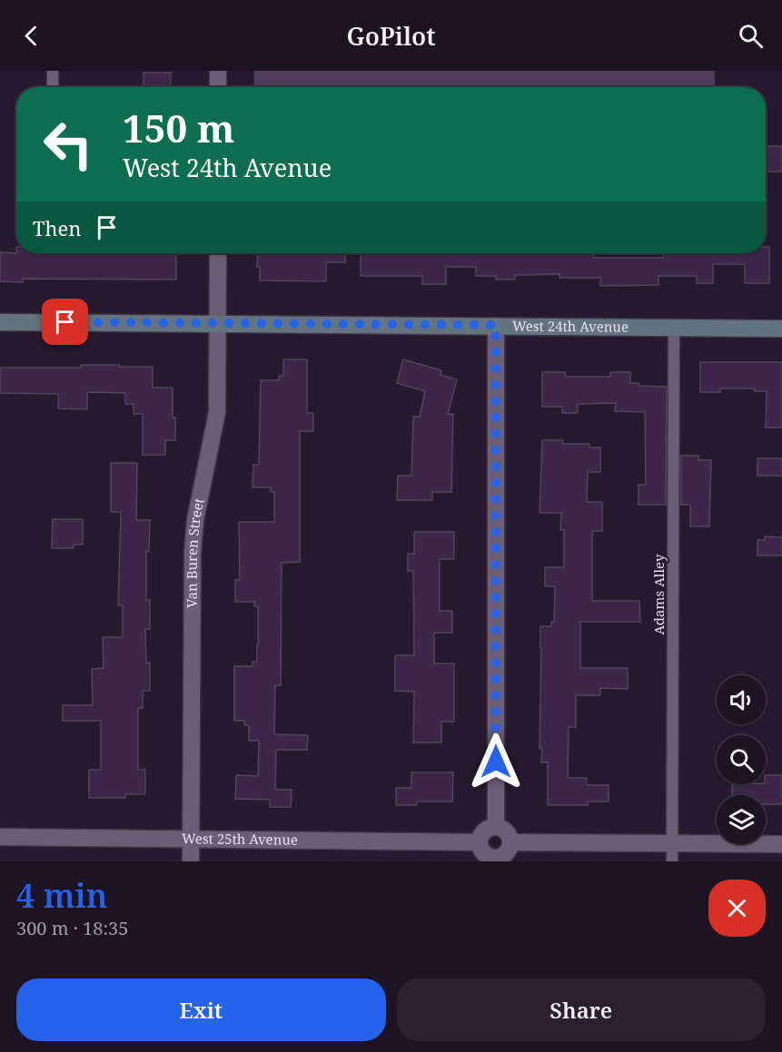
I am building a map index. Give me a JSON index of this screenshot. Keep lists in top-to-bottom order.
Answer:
{
  "streets": {
    "street": ["West 24th Avenue", "Van Buren Street", "West 25th Avenue"],
    "lane": ["Adams Alley"]
  },
  "crossings": [
    ["West 24th Avenue", "Van Buren Street"],
    ["West 24th Avenue", "Adams Alley"],
    ["Van Buren Street", "West 25th Avenue"]
  ],
  "page": {
    "header": "GoPilot",
    "turn": ["150 m", "West 24th Avenue"],
    "then": "Then",
    "heading": ["4 min", "300 m · 18:35"],
    "buttons": ["Exit", "Share"]
  }
}
